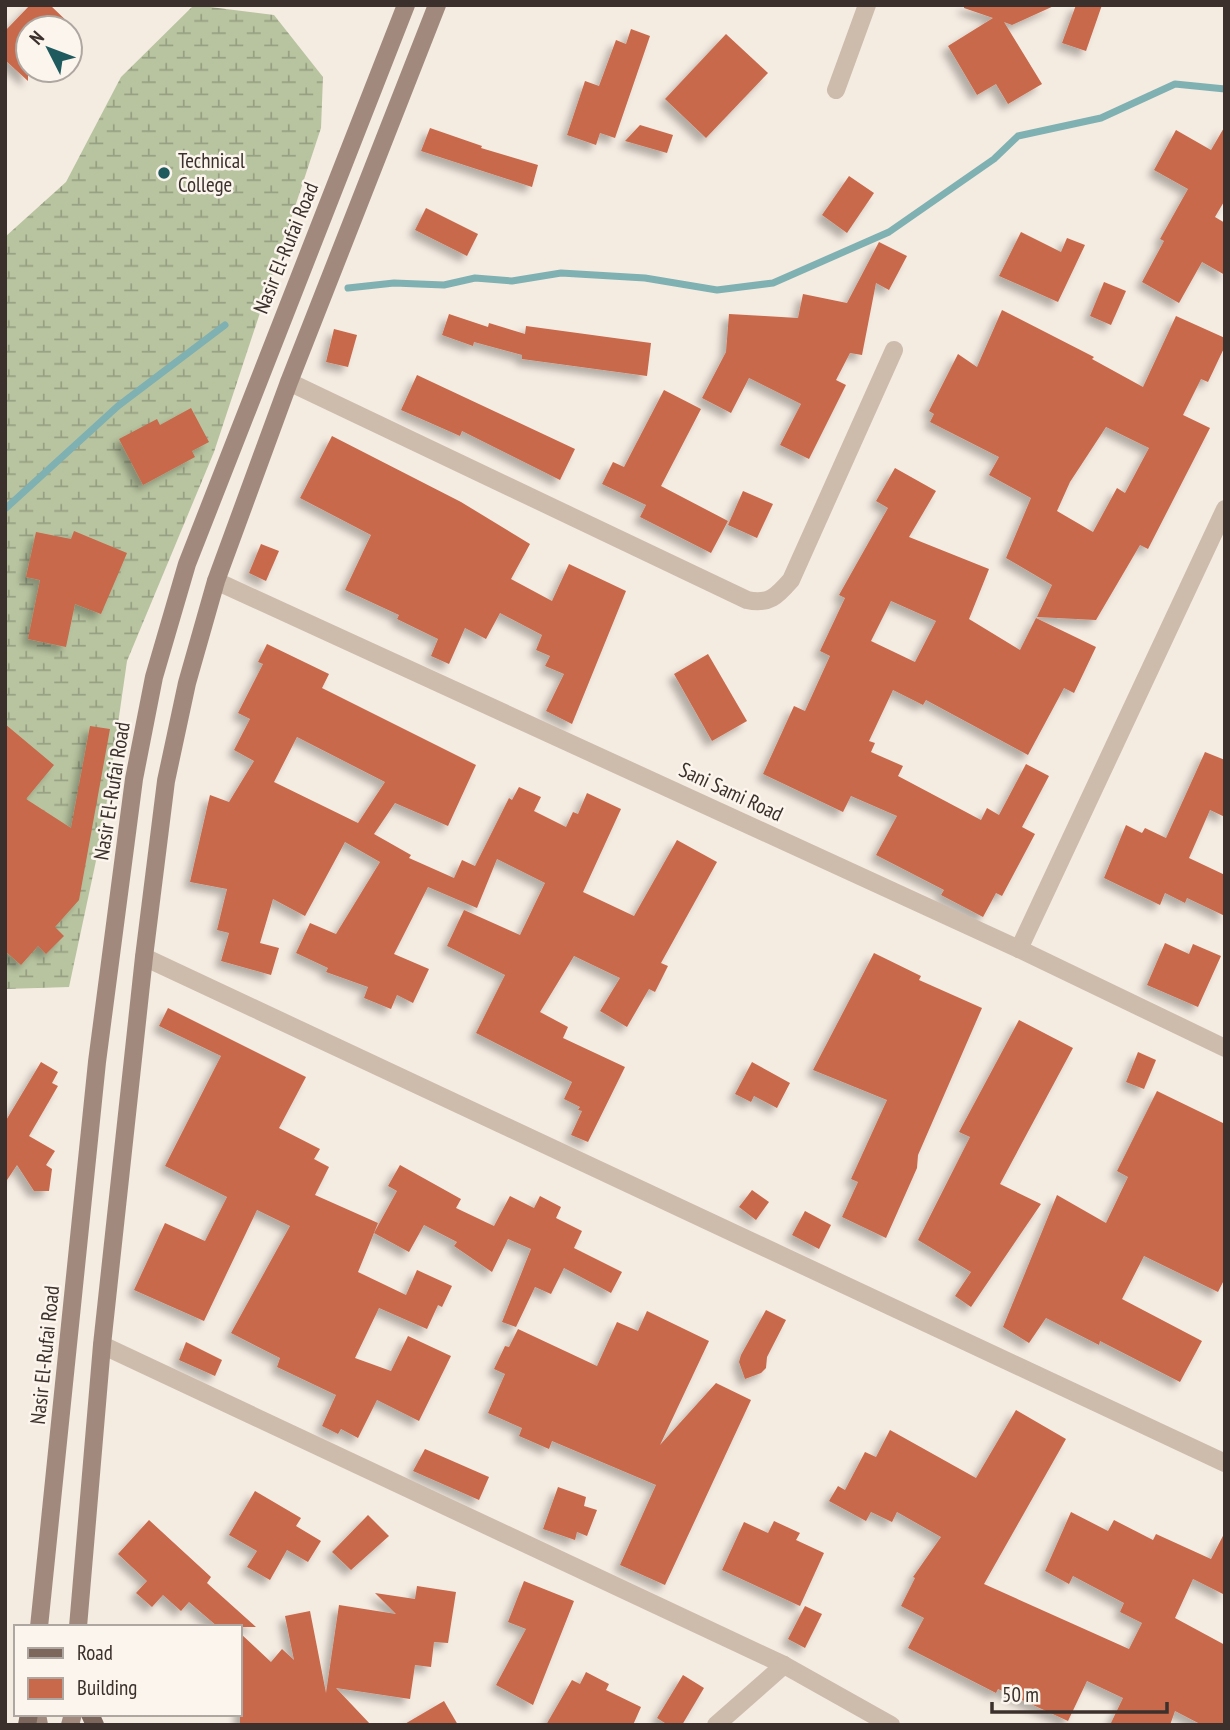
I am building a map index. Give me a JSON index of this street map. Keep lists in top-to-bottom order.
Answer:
{
  "streets": {
    "main road": ["Nasir El-Rufai Road"],
    "street": ["Sani Sami Road"]
  },
  "places": ["Technical College"],
  "legend": ["Road", "Building"],
  "scale_bar": "50 m",
  "north": "top left"
}
